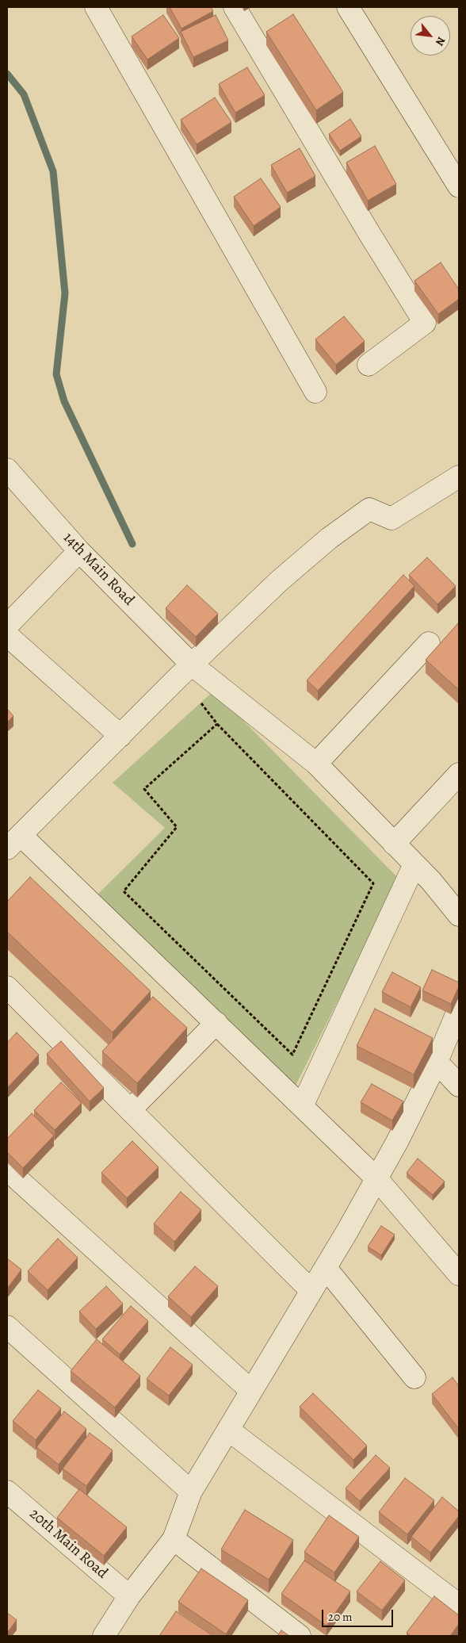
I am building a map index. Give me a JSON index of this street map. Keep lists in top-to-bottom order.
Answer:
{
  "streets": {
    "street": ["14th Main Road", "20th Main Road"]
  },
  "scale_bar": "20 m",
  "north": "bottom right"
}
